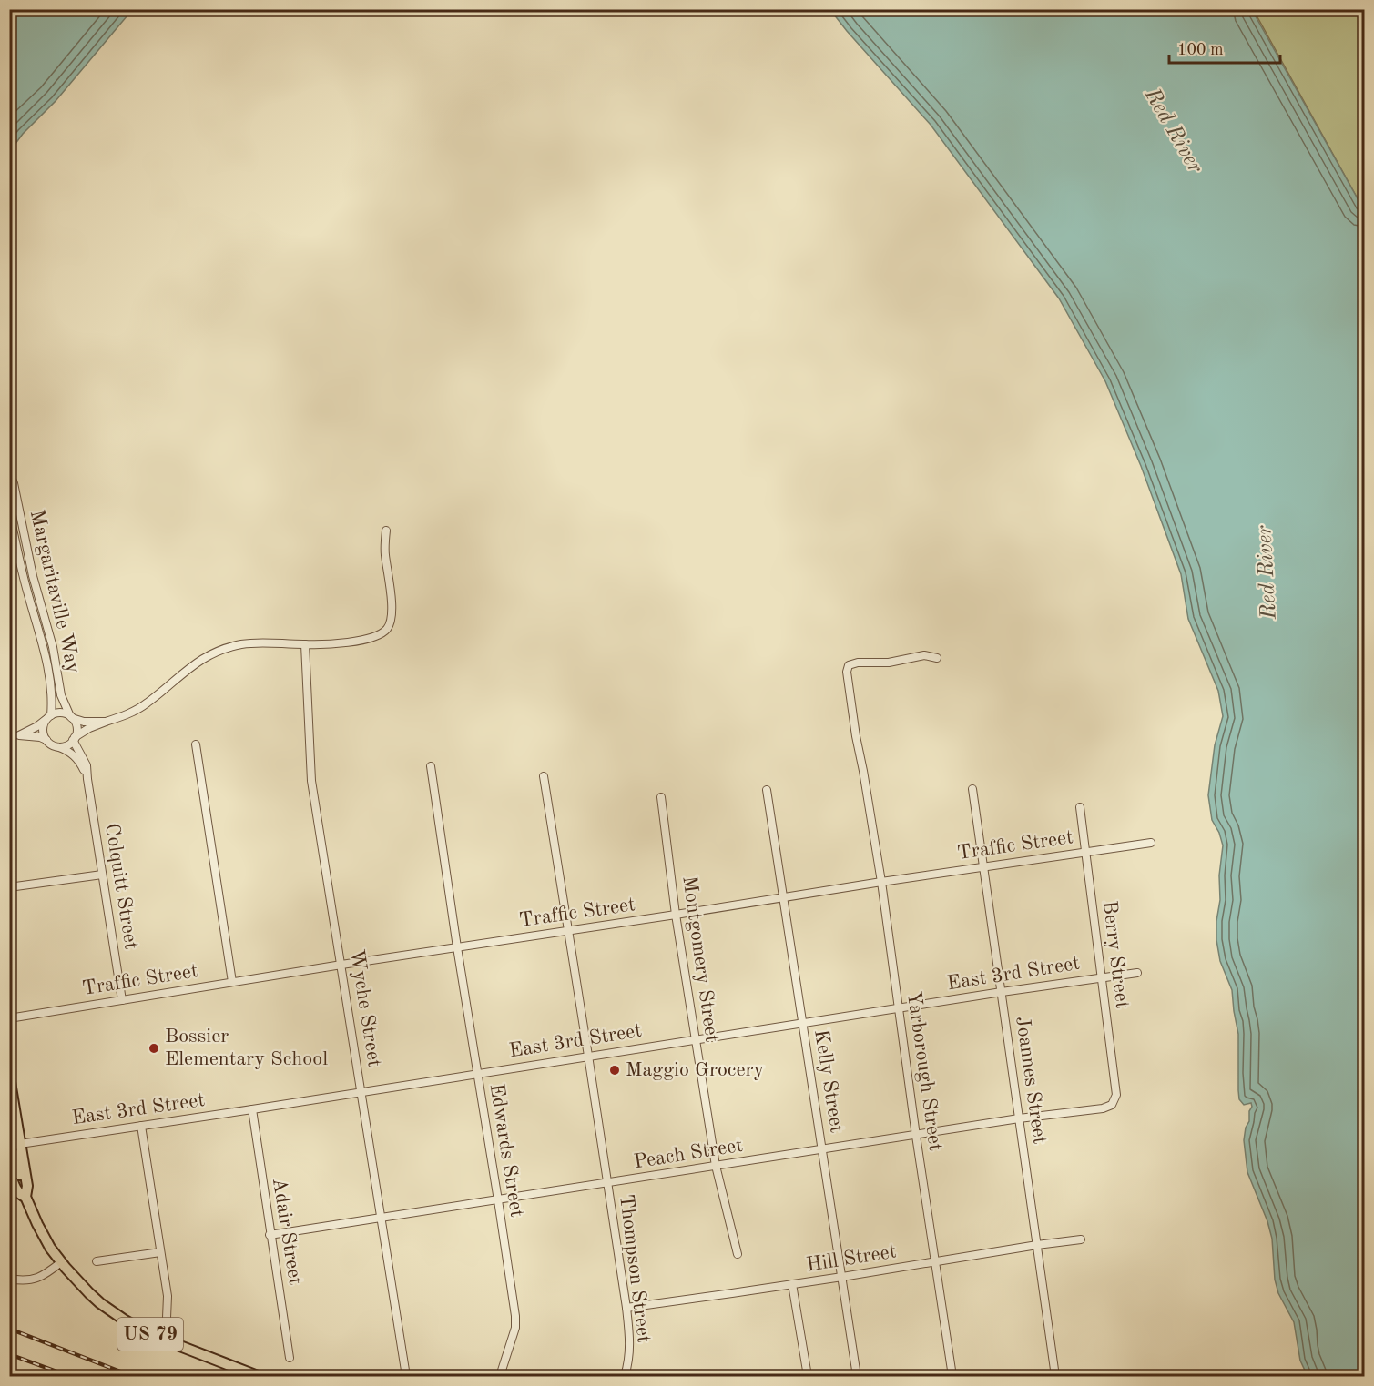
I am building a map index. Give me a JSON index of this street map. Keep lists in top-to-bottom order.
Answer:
{
  "streets": {
    "main road": ["US 79"],
    "street": [
      "Margaritaville Way",
      "Traffic Street",
      "Colquitt Street",
      "Berry Street",
      "Montgomery Street",
      "East 3rd Street",
      "Wyche Street",
      "Yarborough Street",
      "Joannes Street",
      "Kelly Street",
      "Edwards Street",
      "Peach Street",
      "Adair Street",
      "Hill Street",
      "Thompson Street"
    ]
  },
  "crossings": [
    ["Margaritaville Way", "Colquitt Street"],
    ["Traffic Street", "Colquitt Street"],
    ["Traffic Street", "Berry Street"],
    ["Traffic Street", "Montgomery Street"],
    ["Traffic Street", "Wyche Street"],
    ["Traffic Street", "Yarborough Street"],
    ["Traffic Street", "Joannes Street"],
    ["Traffic Street", "Kelly Street"],
    ["Traffic Street", "Edwards Street"],
    ["Traffic Street", "Thompson Street"],
    ["Berry Street", "East 3rd Street"],
    ["Berry Street", "Peach Street"],
    ["Montgomery Street", "East 3rd Street"],
    ["Montgomery Street", "Peach Street"],
    ["East 3rd Street", "Wyche Street"],
    ["East 3rd Street", "Yarborough Street"],
    ["East 3rd Street", "Joannes Street"],
    ["East 3rd Street", "Kelly Street"],
    ["East 3rd Street", "Edwards Street"],
    ["East 3rd Street", "Adair Street"],
    ["East 3rd Street", "Thompson Street"],
    ["East 3rd Street", "US 79"],
    ["Wyche Street", "Peach Street"],
    ["Yarborough Street", "Peach Street"],
    ["Yarborough Street", "Hill Street"],
    ["Joannes Street", "Peach Street"],
    ["Joannes Street", "Hill Street"],
    ["Kelly Street", "Peach Street"],
    ["Kelly Street", "Hill Street"],
    ["Edwards Street", "Peach Street"],
    ["Peach Street", "Adair Street"],
    ["Peach Street", "Thompson Street"],
    ["Hill Street", "Thompson Street"]
  ],
  "water": ["Red River"],
  "places": ["Bossier Elementary School", "Maggio Grocery"],
  "scale_bar": "100 m"
}
